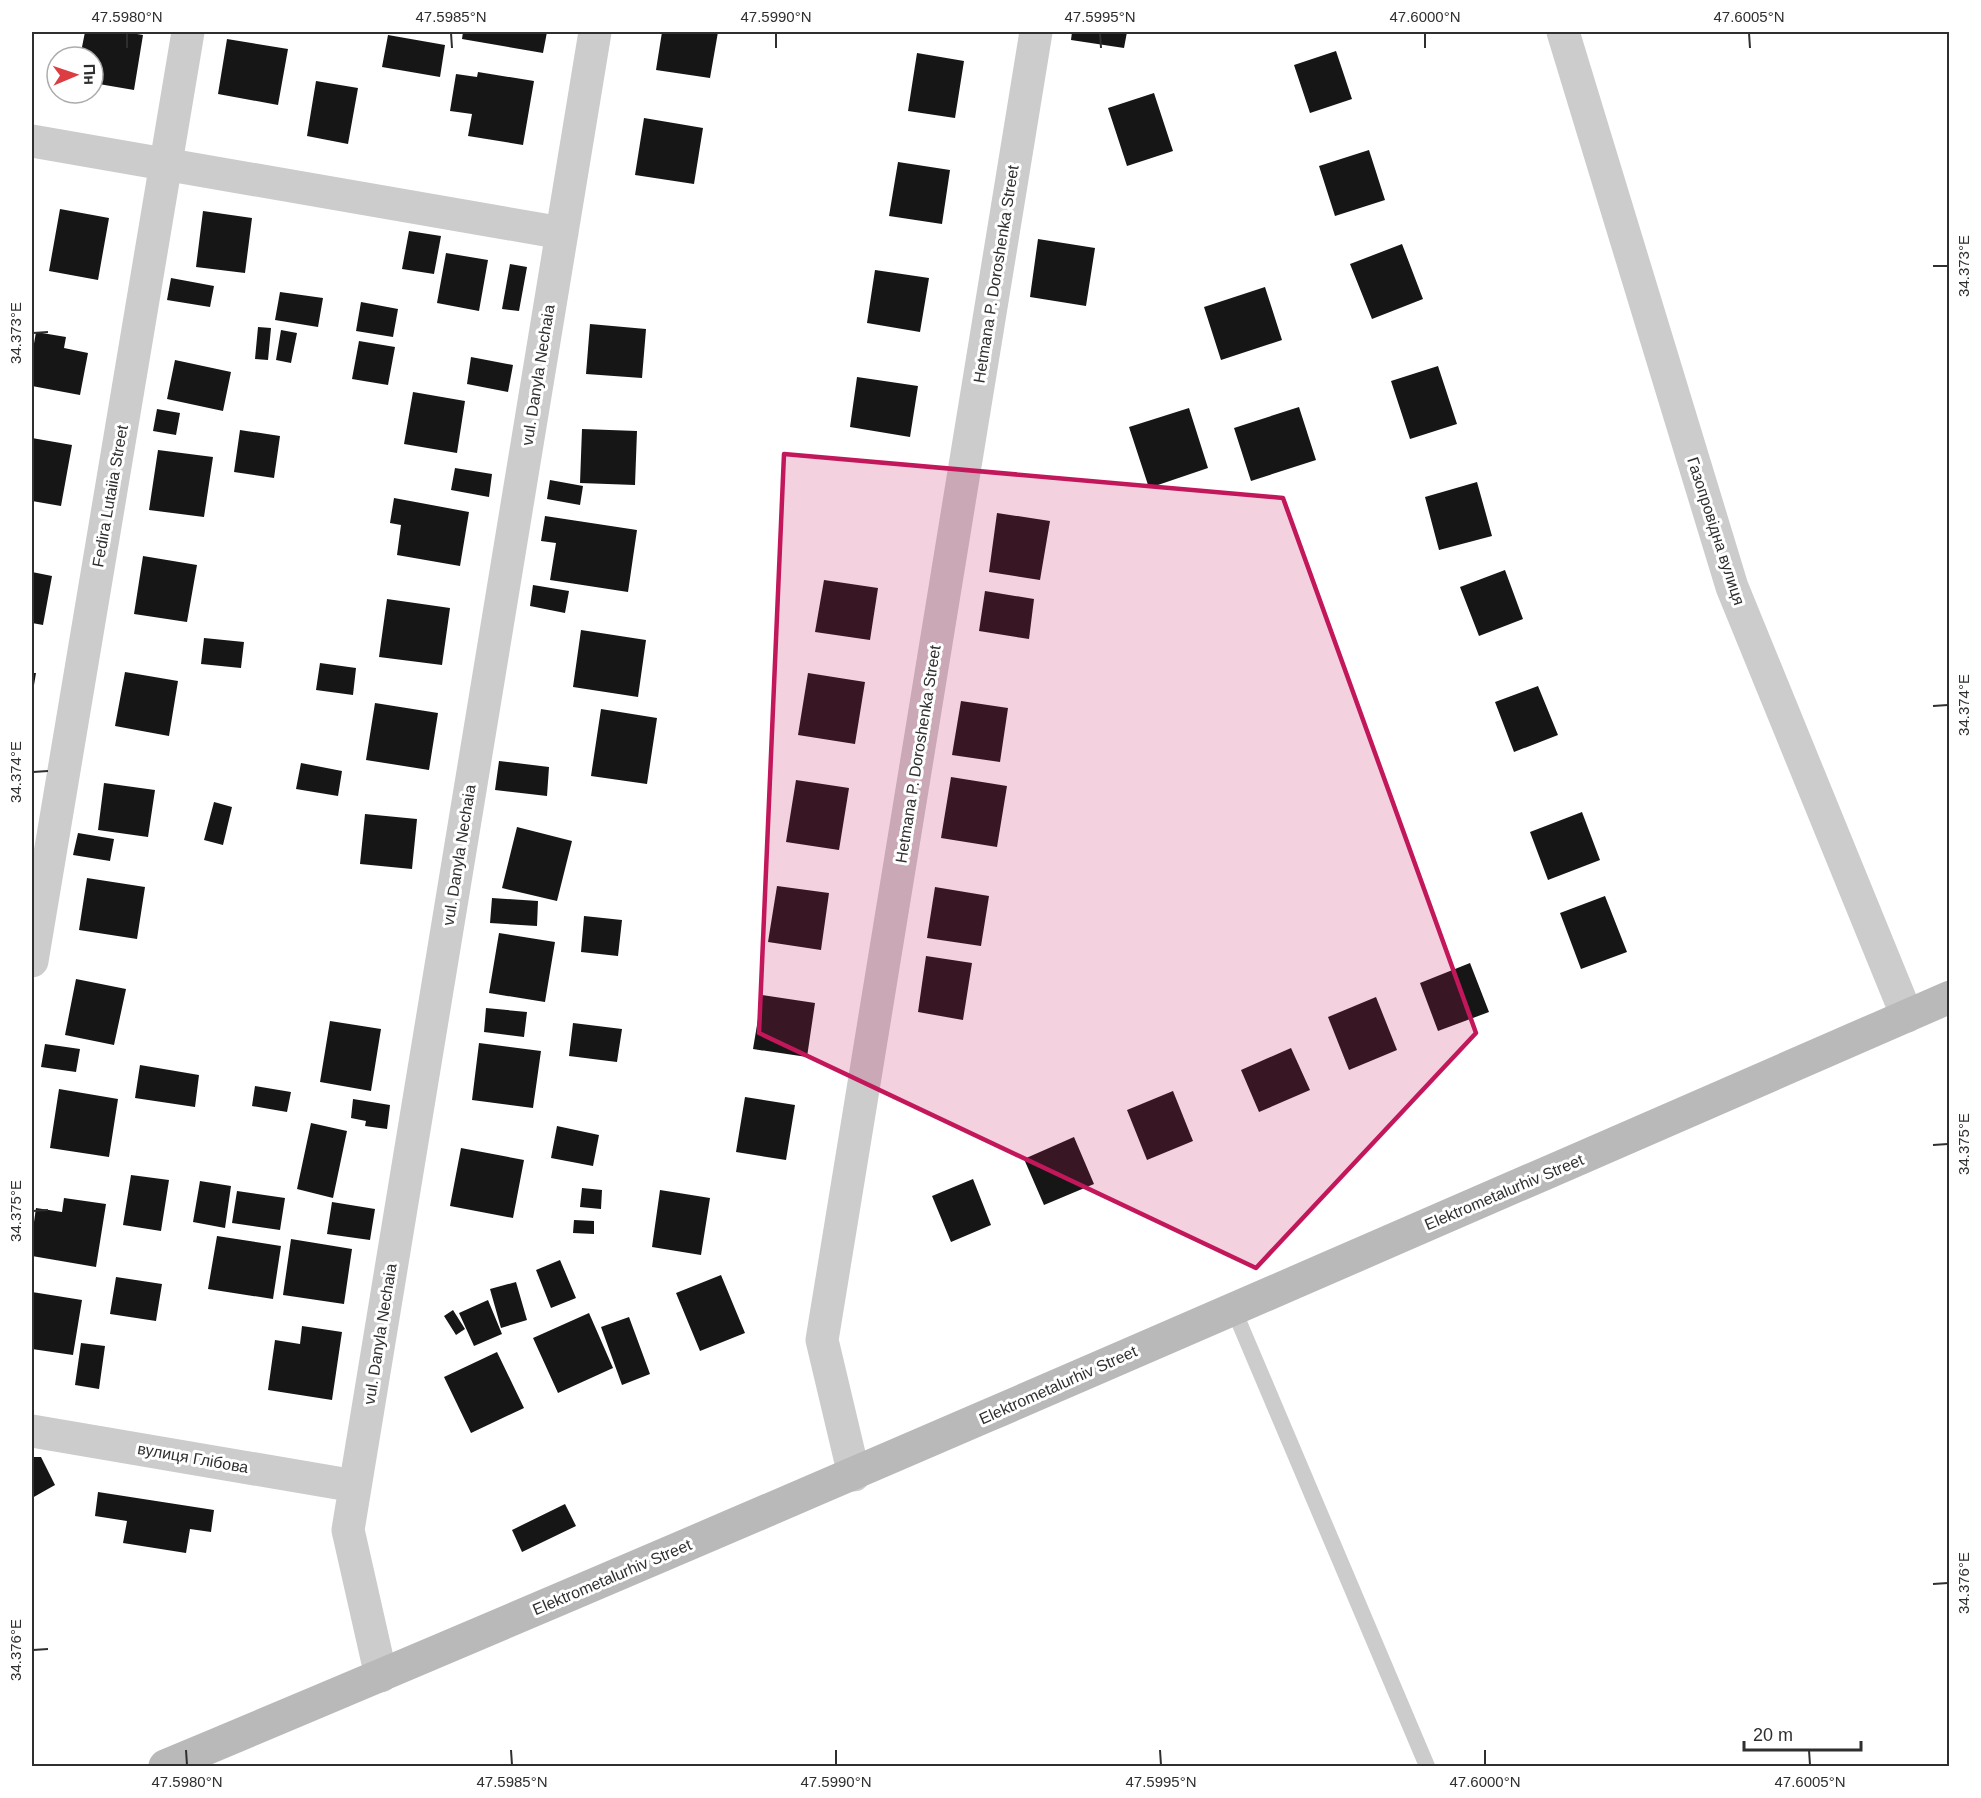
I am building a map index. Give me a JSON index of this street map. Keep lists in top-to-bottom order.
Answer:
{
  "streets": {
    "main road": ["Elektrometalurhiv Street"],
    "street": [
      "Hetmana P. Doroshenka Street",
      "vul. Danyla Nechaia",
      "Fedira Lutaiia Street",
      "Газопровідна вулиця",
      "вулиця Глібова"
    ]
  },
  "crossings": [
    ["Hetmana P. Doroshenka Street", "Elektrometalurhiv Street"],
    ["vul. Danyla Nechaia", "Elektrometalurhiv Street"],
    ["vul. Danyla Nechaia", "вулиця Глібова"],
    ["Газопровідна вулиця", "Elektrometalurhiv Street"]
  ],
  "scale_bar": "20 m",
  "north": "right",
  "coordinates": [
    "47.5980°N",
    "47.5985°N",
    "47.5990°N",
    "47.5995°N",
    "47.6000°N",
    "47.6005°N",
    "34.373°E",
    "34.374°E",
    "34.375°E",
    "34.376°E"
  ]
}
